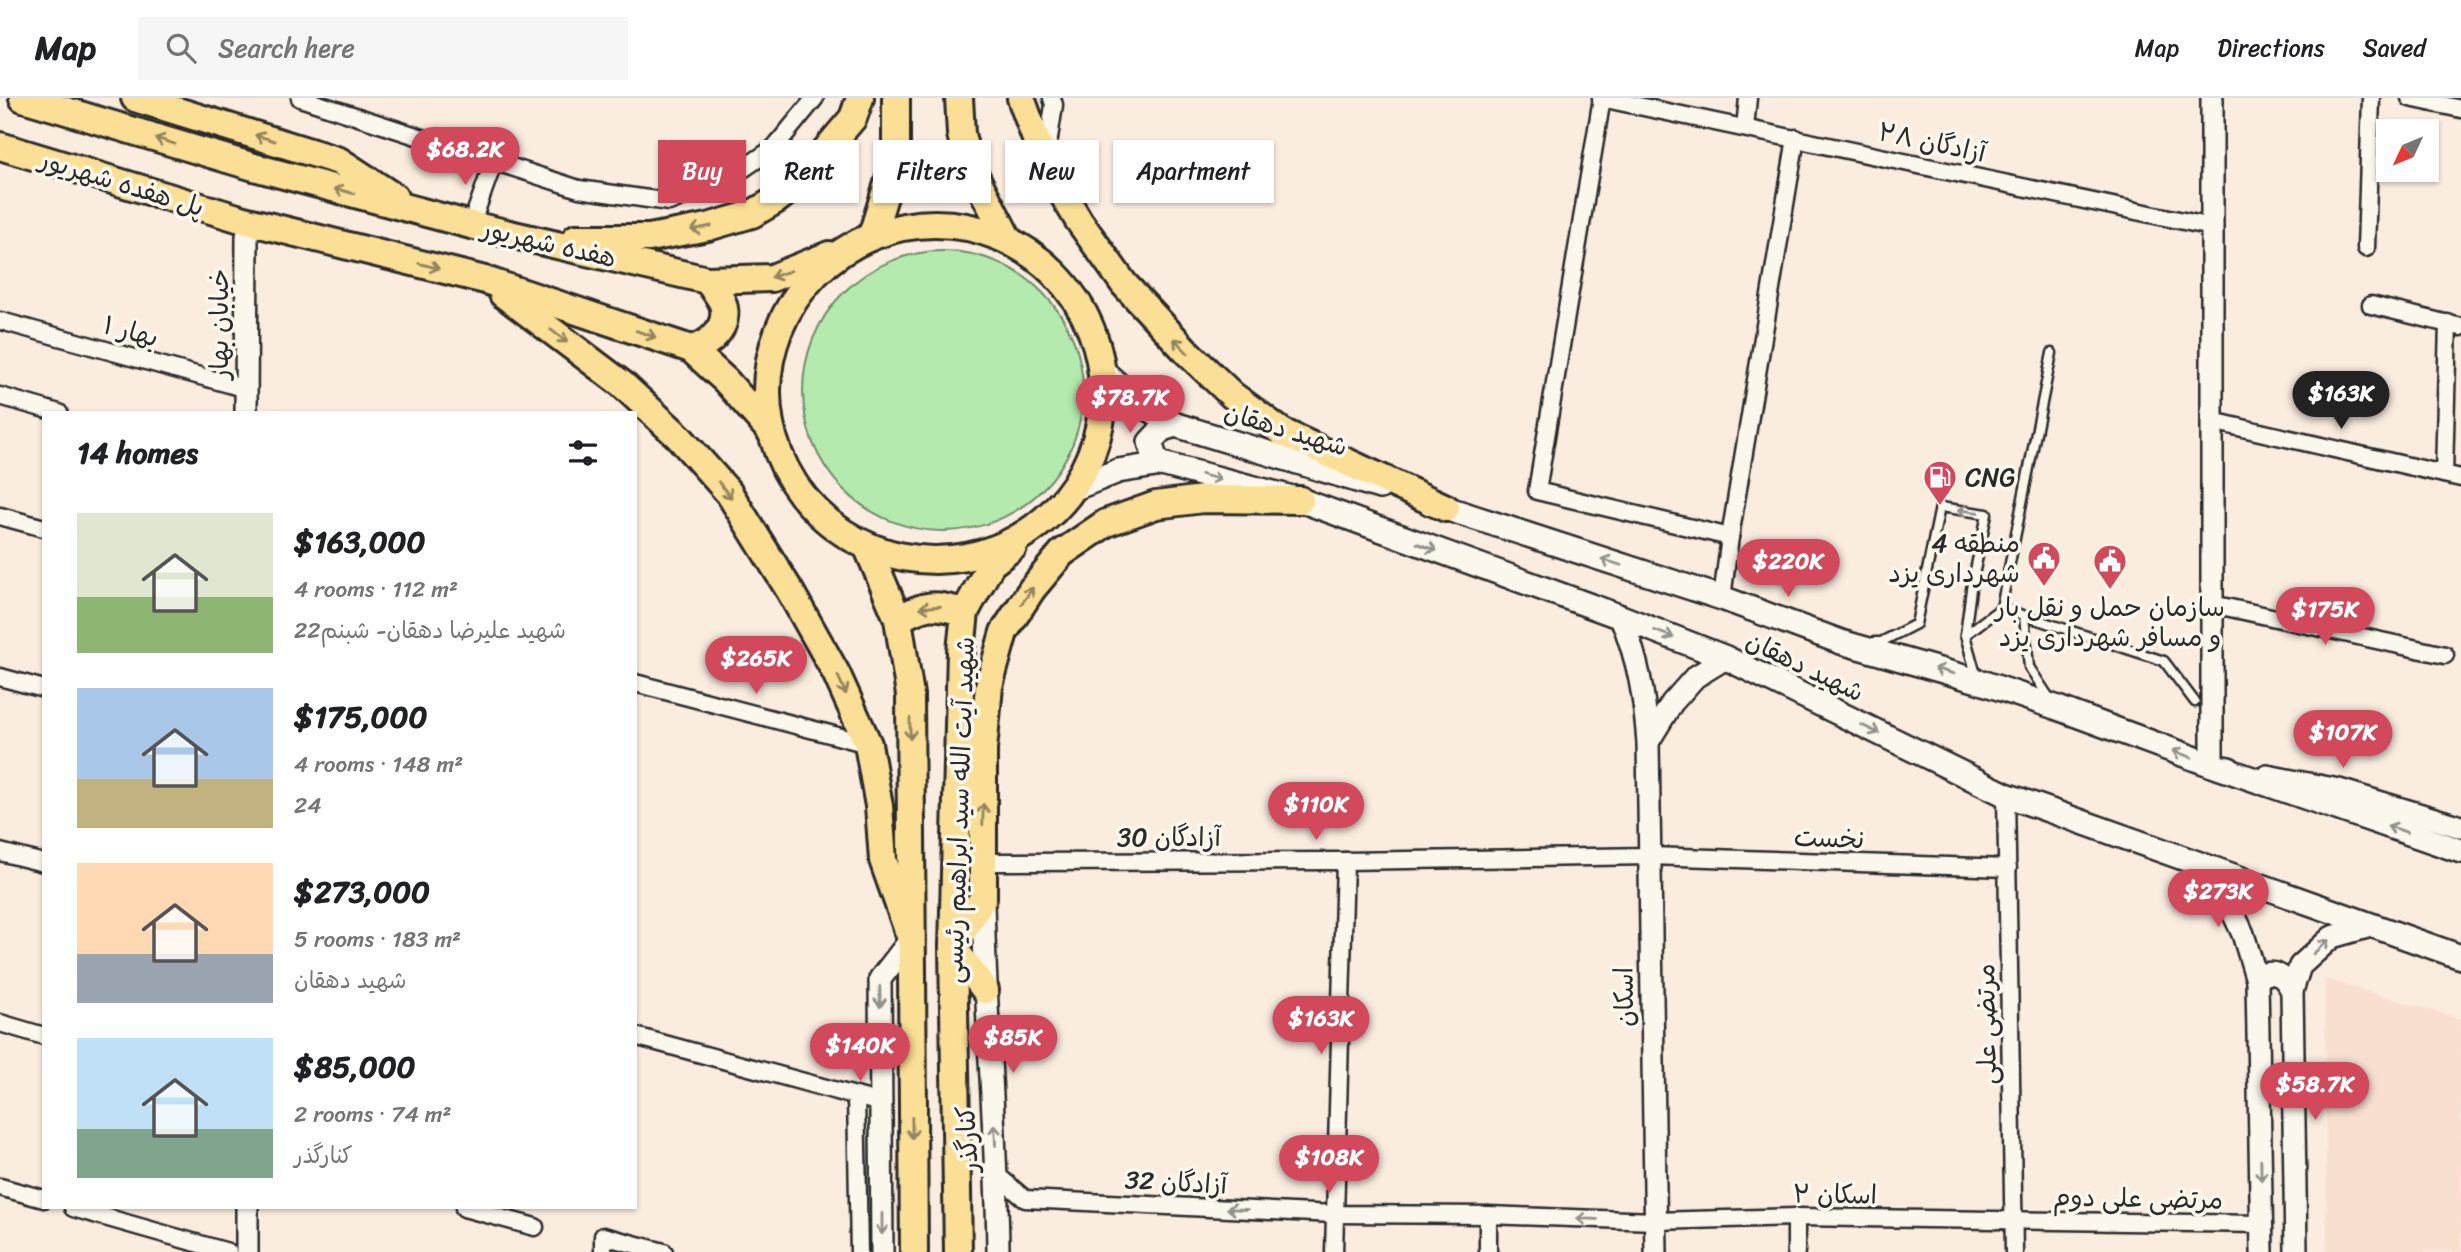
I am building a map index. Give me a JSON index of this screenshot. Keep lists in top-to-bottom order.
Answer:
{
  "streets": {
    "main road": [
      "پل هفده شهریور",
      "هفده شهریور",
      "شهید دهقان",
      "شهید آیت الله سید ابراهیم رئیسی"
    ],
    "street": [
      "۲۸ آزادگان",
      "خیابان بهار",
      "بهار ۱",
      "آزادگان 30",
      "نخست",
      "اسکان",
      "مرتضی علی",
      "کنارگذر",
      "آزادگان 32",
      "اسکان ۲",
      "مرتضی علی دوم"
    ]
  },
  "crossings": [
    ["پل هفده شهریور", "هفده شهریور"],
    ["پل هفده شهریور", "خیابان بهار"],
    ["هفده شهریور", "خیابان بهار"],
    ["خیابان بهار", "بهار ۱"],
    ["شهید دهقان", "اسکان"],
    ["شهید دهقان", "مرتضی علی"],
    ["آزادگان 30", "نخست"],
    ["آزادگان 30", "اسکان"],
    ["نخست", "اسکان"],
    ["نخست", "مرتضی علی"],
    ["اسکان", "آزادگان 32"],
    ["اسکان", "اسکان ۲"],
    ["مرتضی علی", "اسکان ۲"],
    ["مرتضی علی", "مرتضی علی دوم"],
    ["کنارگذر", "آزادگان 32"],
    ["آزادگان 32", "اسکان ۲"],
    ["اسکان ۲", "مرتضی علی دوم"]
  ],
  "one_way": ["آزادگان 32"],
  "places": {
    "fuel station": ["CNG"],
    "public building": ["منطقه 4 شهرداری یزد", "سازمان حمل و نقل بار و مسافر شهرداری یزد"]
  },
  "north": "bottom left",
  "page": {
    "header": "Map",
    "search": "Search here",
    "nav": ["Map", "Directions", "Saved"],
    "price": [
      "$68.2K",
      "$163K",
      "$78.7K",
      "$220K",
      "$175K",
      "$265K",
      "$107K",
      "$110K",
      "$273K",
      "$163K",
      "$85K",
      "$140K",
      "$58.7K",
      "$108K"
    ],
    "chip": [
      "Buy",
      "Rent",
      "Filters",
      "New",
      "Apartment"
    ],
    "heading": "14 homes",
    "list": [
      {
        "name": "$163,000",
        "note": "4 rooms · 112 m² · شهید علیرضا دهقان- شبنم22"
      },
      {
        "name": "$175,000",
        "note": "4 rooms · 148 m² · 24"
      },
      {
        "name": "$273,000",
        "note": "5 rooms · 183 m² · شهید دهقان"
      },
      {
        "name": "$85,000",
        "note": "2 rooms · 74 m² · کنارگذر"
      }
    ]
  }
}
